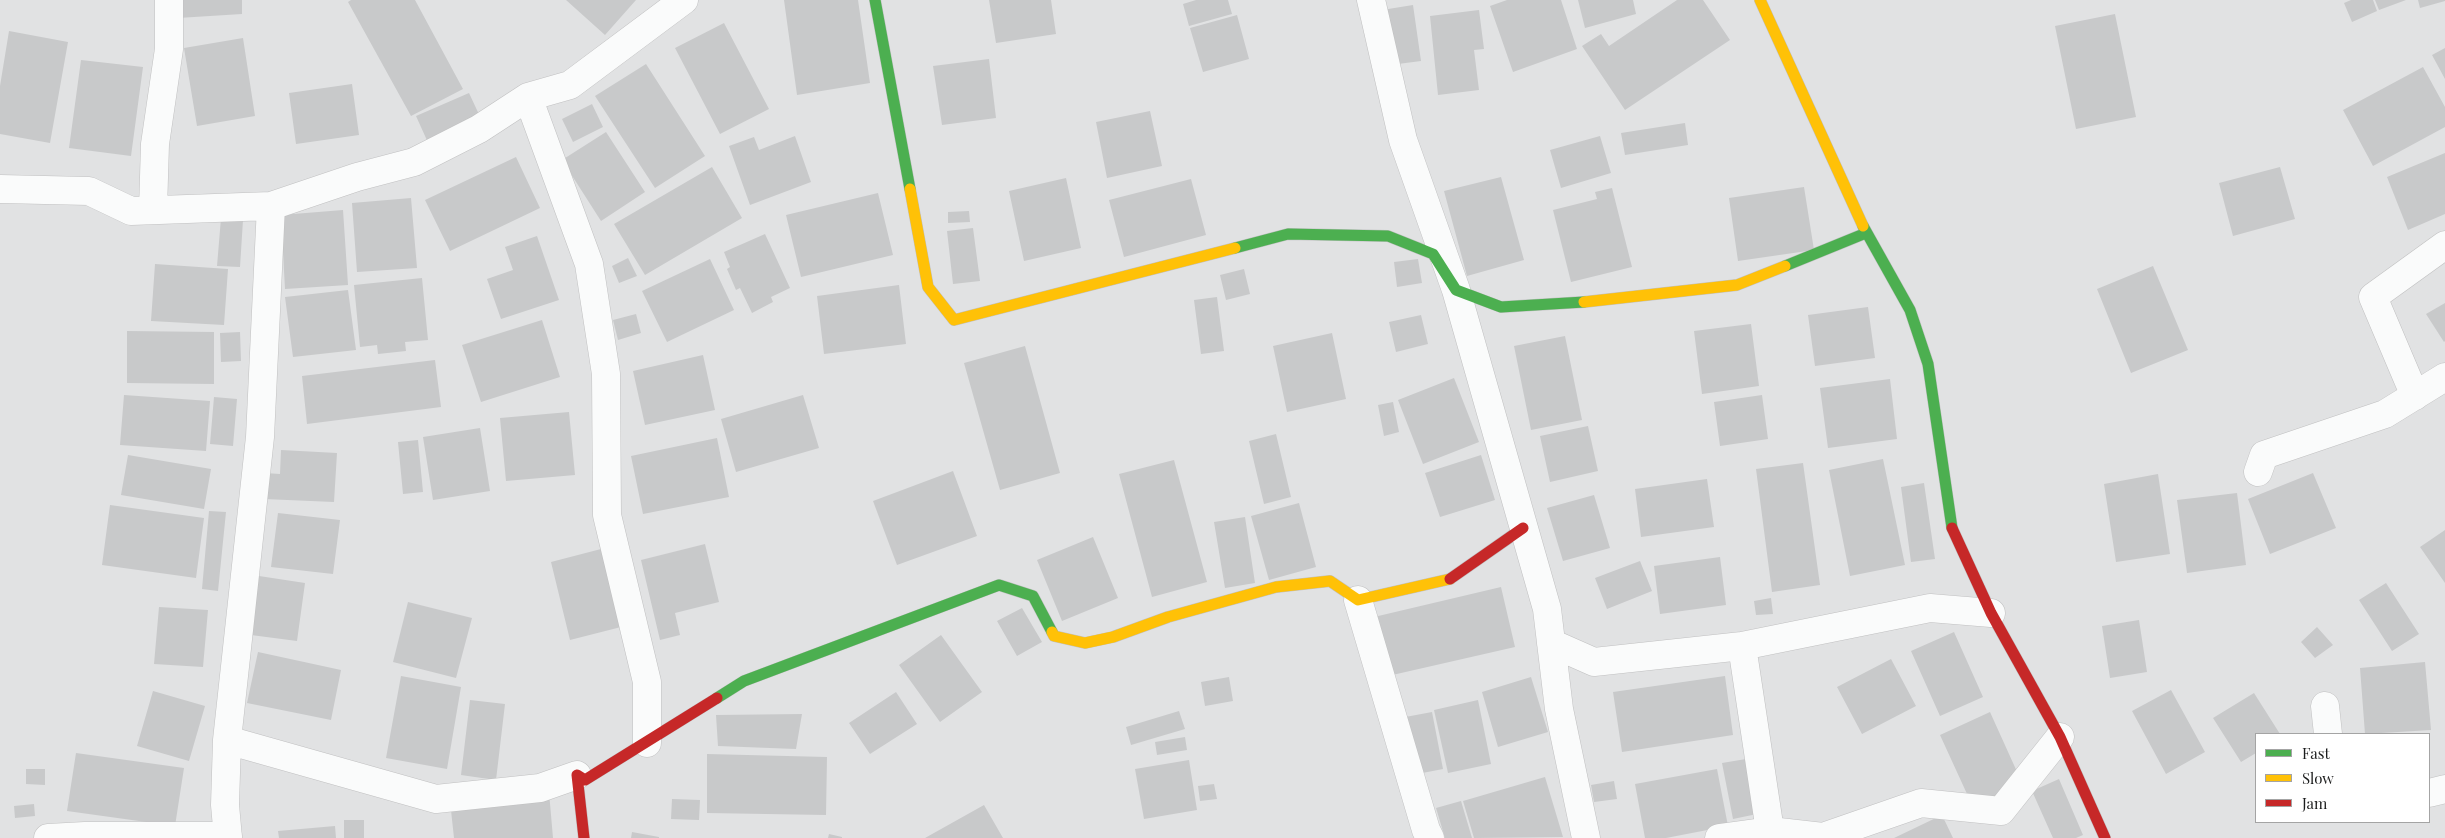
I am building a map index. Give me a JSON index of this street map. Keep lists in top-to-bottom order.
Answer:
{
  "legend": ["Fast", "Slow", "Jam"]
}
